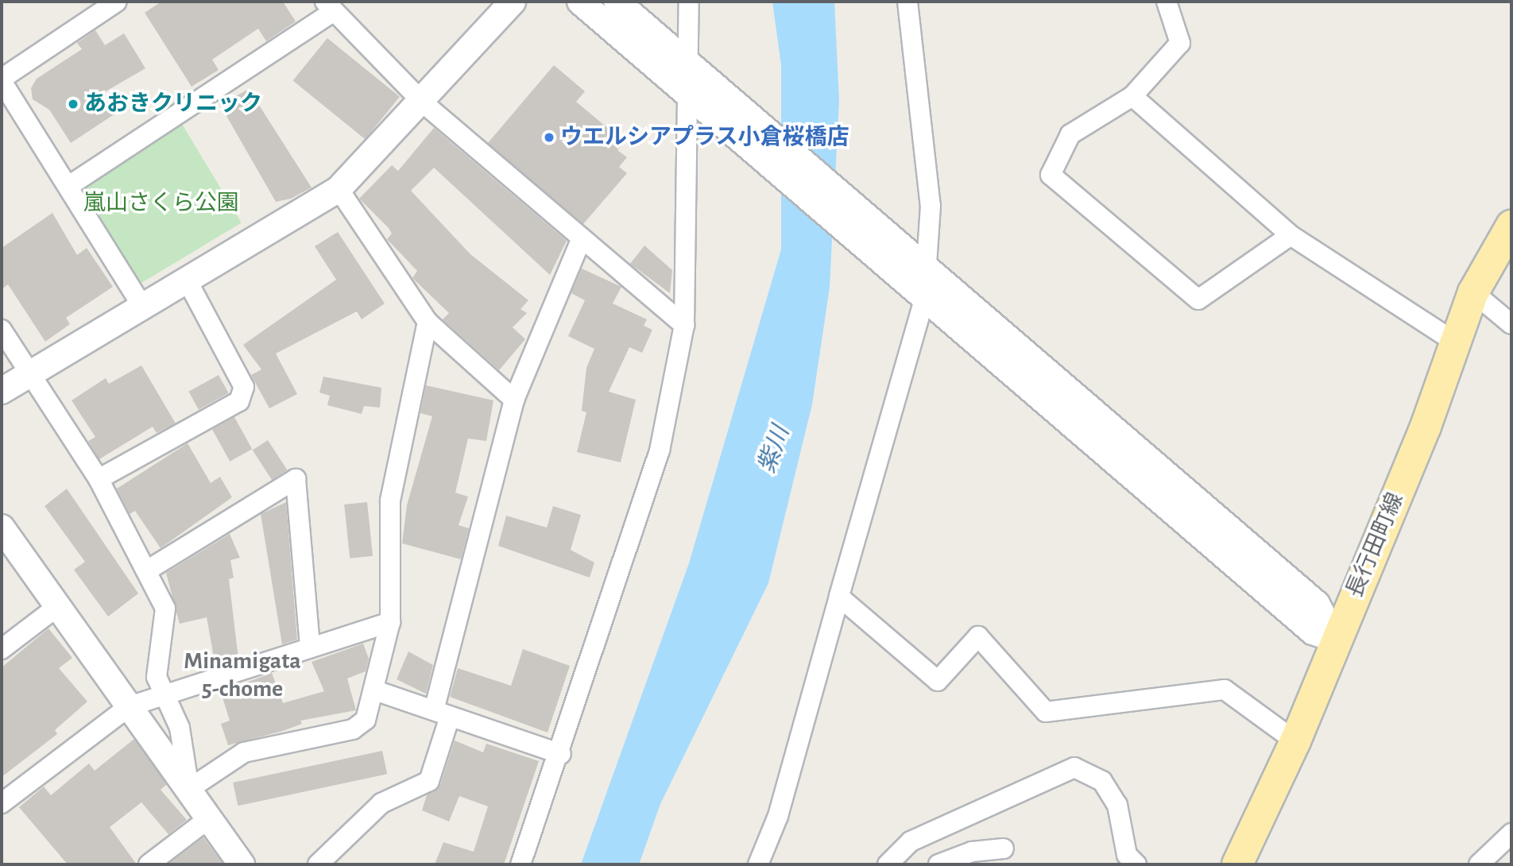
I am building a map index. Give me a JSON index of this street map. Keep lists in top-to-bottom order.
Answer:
{
  "streets": {
    "main road": ["長行田町線"]
  },
  "districts": ["Minamigata 5-chome"],
  "water": ["紫川"],
  "parks": ["嵐山さくら公園"],
  "places": ["あおきクリニック", "ウエルシアプラス小倉桜橋店"]
}
